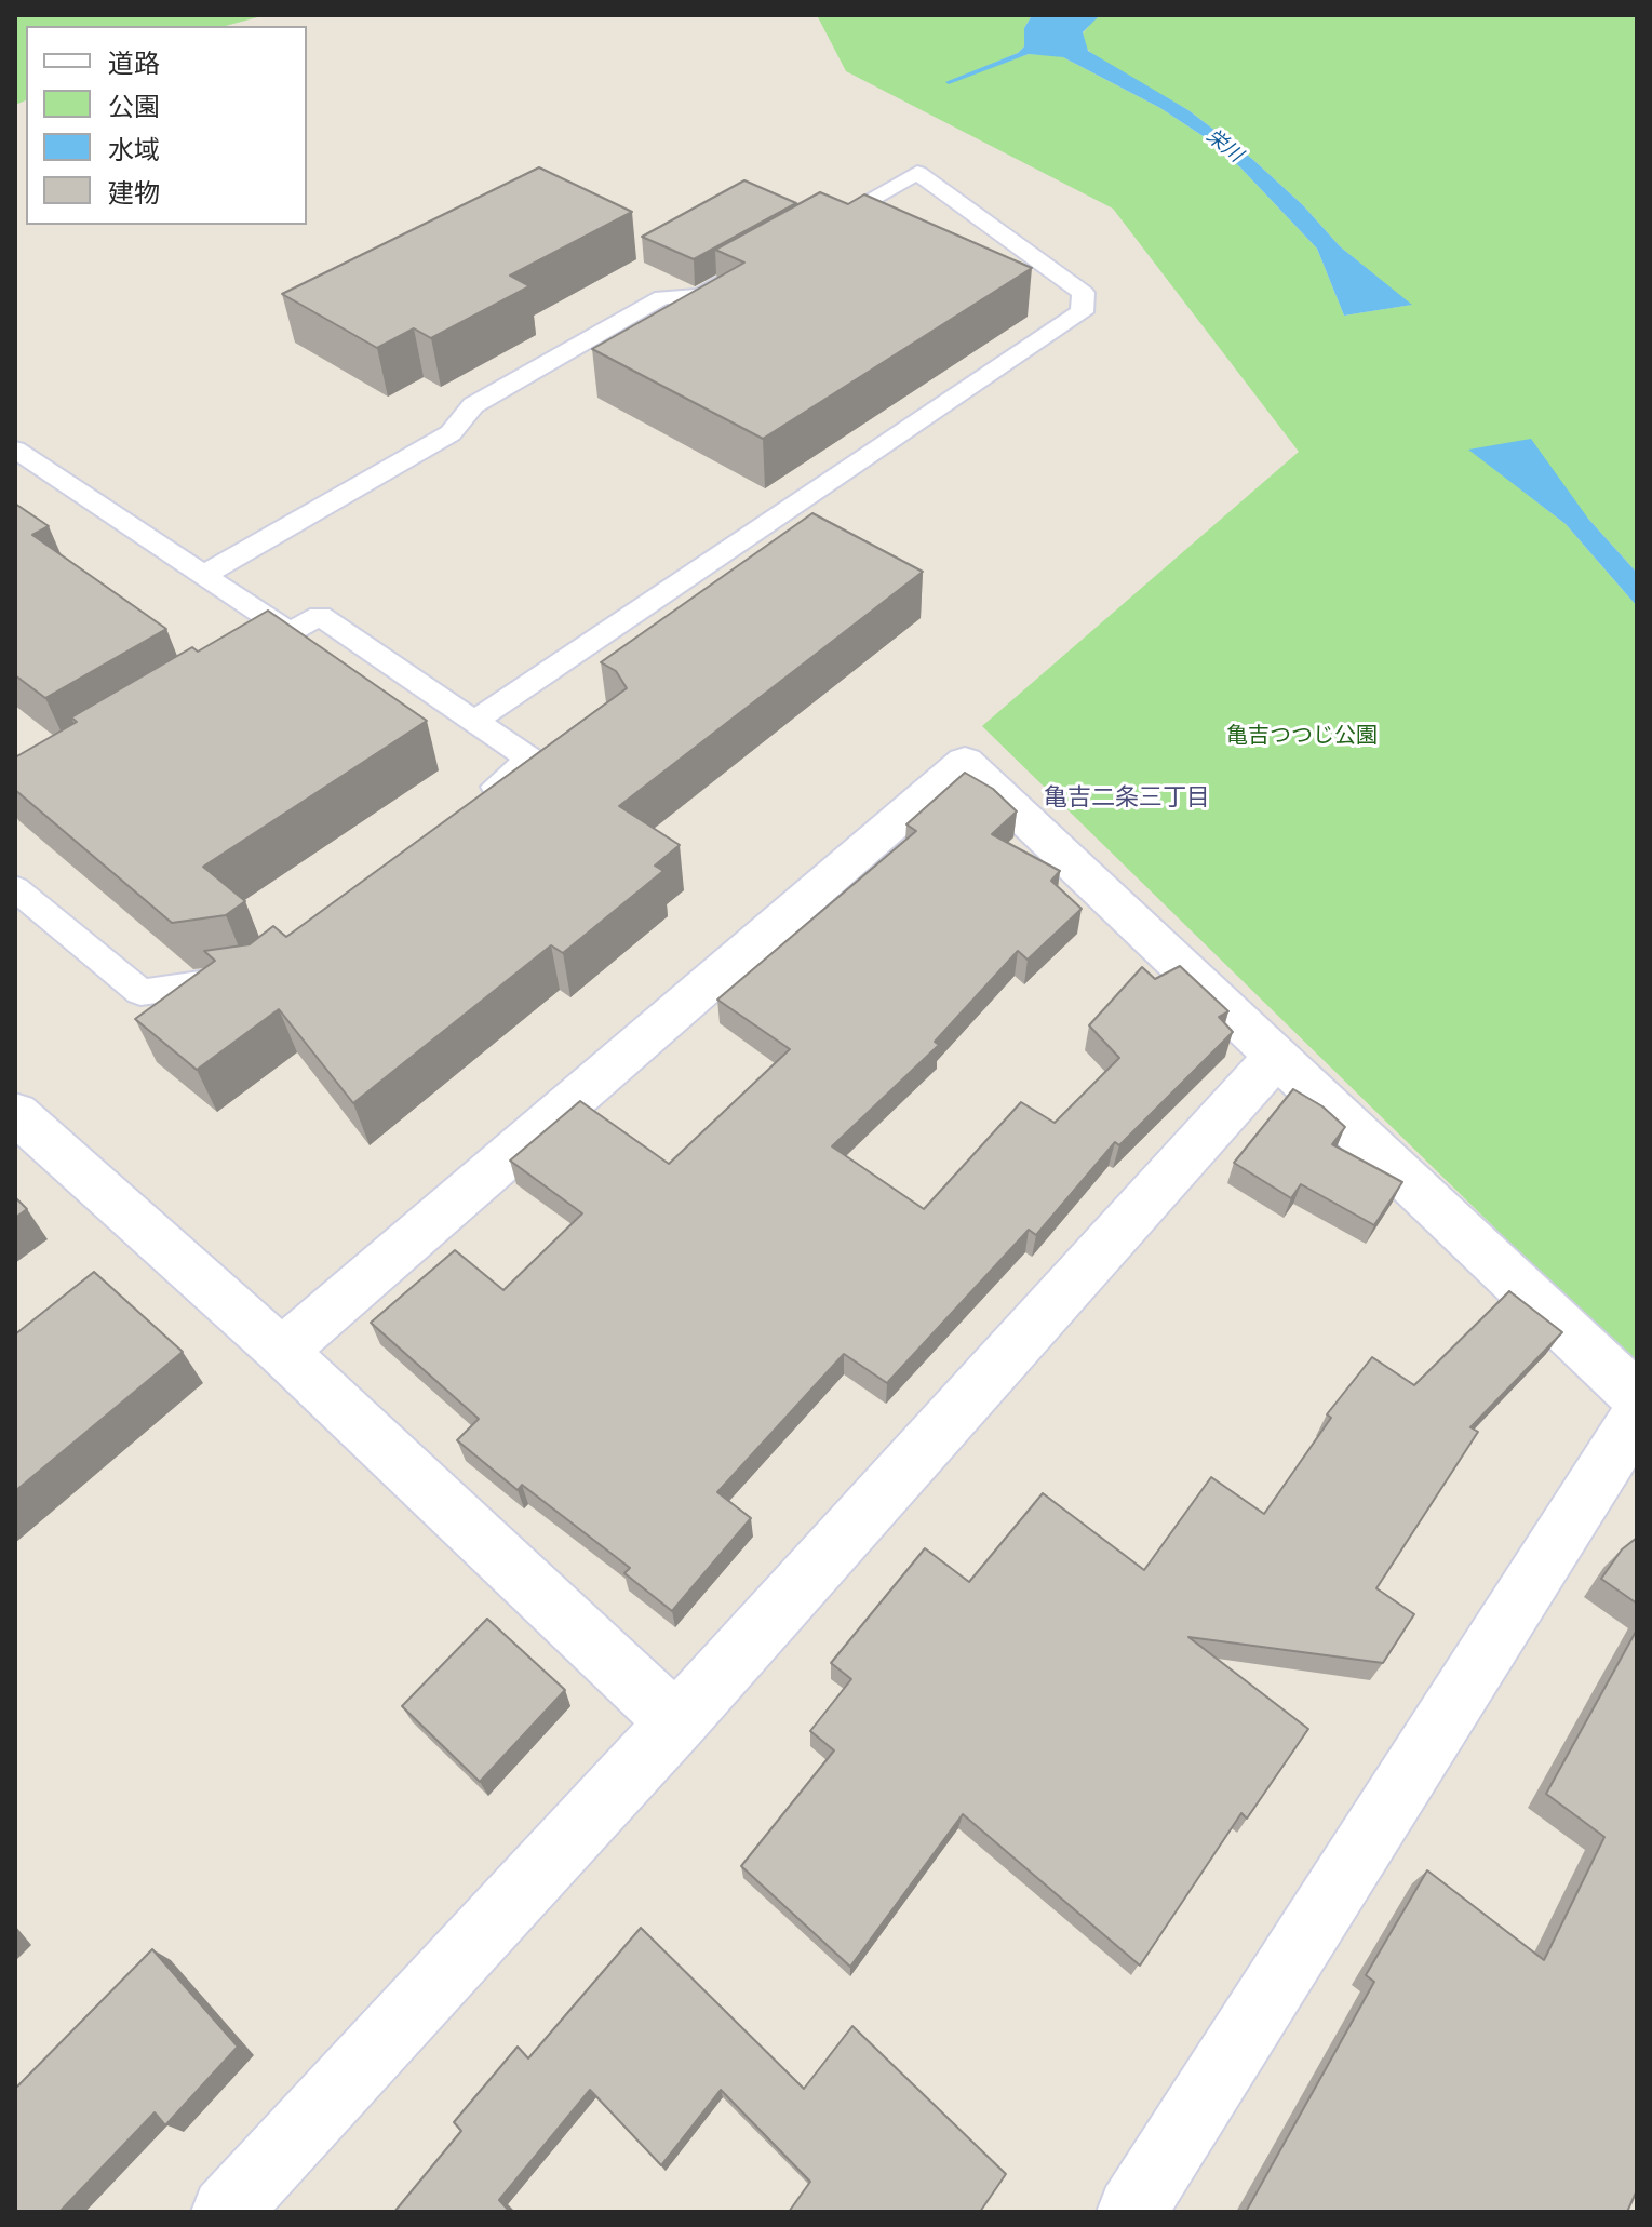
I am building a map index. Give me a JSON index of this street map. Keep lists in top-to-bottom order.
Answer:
{
  "districts": ["亀吉二条三丁目"],
  "water": ["栄川"],
  "parks": ["亀吉つつじ公園"],
  "legend": [
    "道路",
    "公園",
    "水域",
    "建物"
  ]
}
